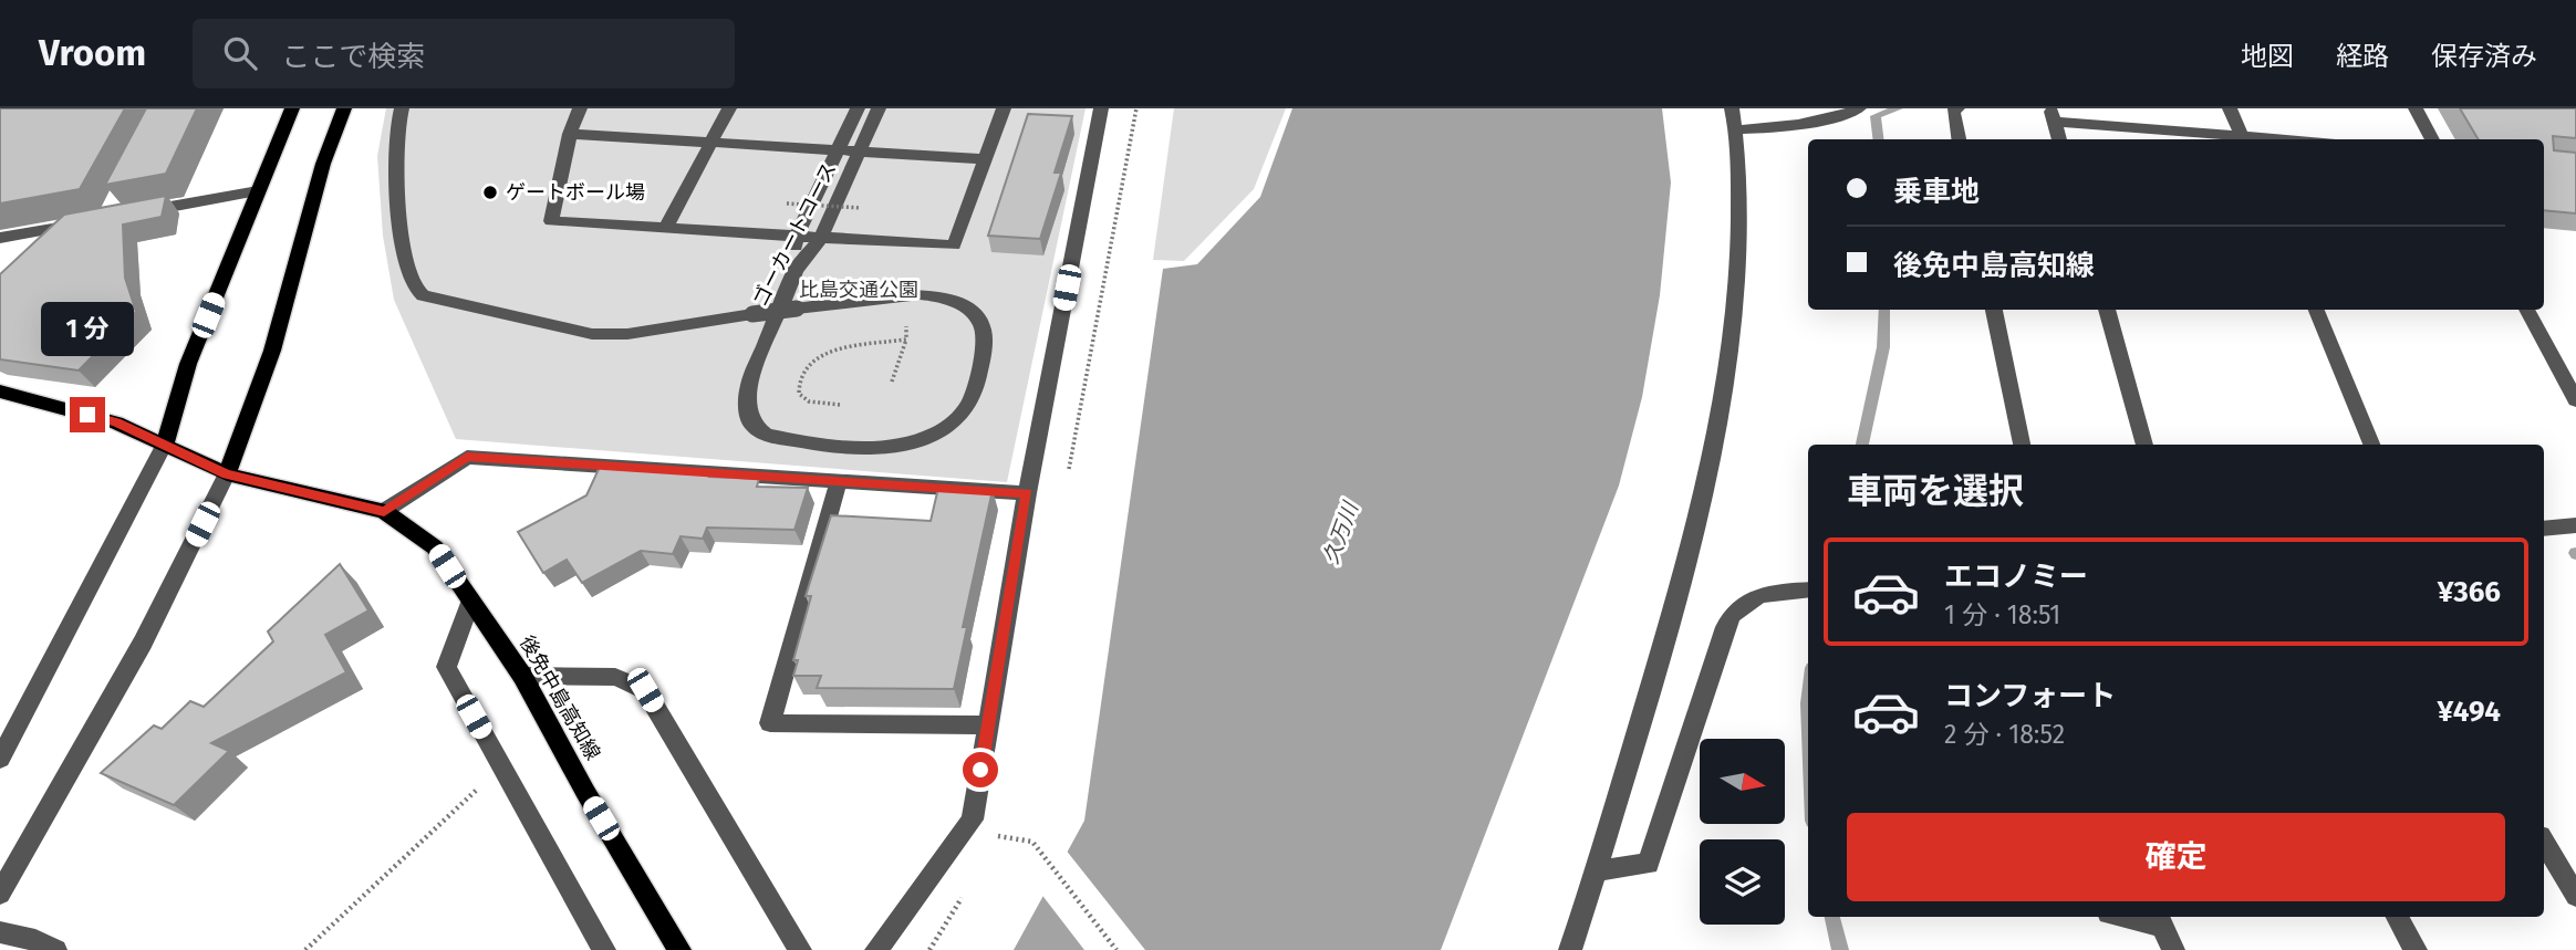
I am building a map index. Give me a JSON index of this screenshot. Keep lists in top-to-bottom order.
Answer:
{
  "streets": {
    "main road": ["後免中島高知線"],
    "street": ["ゴーカートコース"]
  },
  "water": ["久万川"],
  "parks": ["比島交通公園"],
  "places": ["ゲートボール場"],
  "north": "right",
  "page": {
    "header": "Vroom",
    "search": "ここで検索",
    "nav": ["地図", "経路", "保存済み"],
    "banner": ["乗車地", "後免中島高知線"],
    "bubble": "1 分",
    "heading": "車両を選択",
    "list": [
      {
        "name": "エコノミー",
        "note": "1 分 · 18:51",
        "value": "¥366"
      },
      {
        "name": "コンフォート",
        "note": "2 分 · 18:52",
        "value": "¥494"
      }
    ],
    "buttons": "確定"
  }
}
